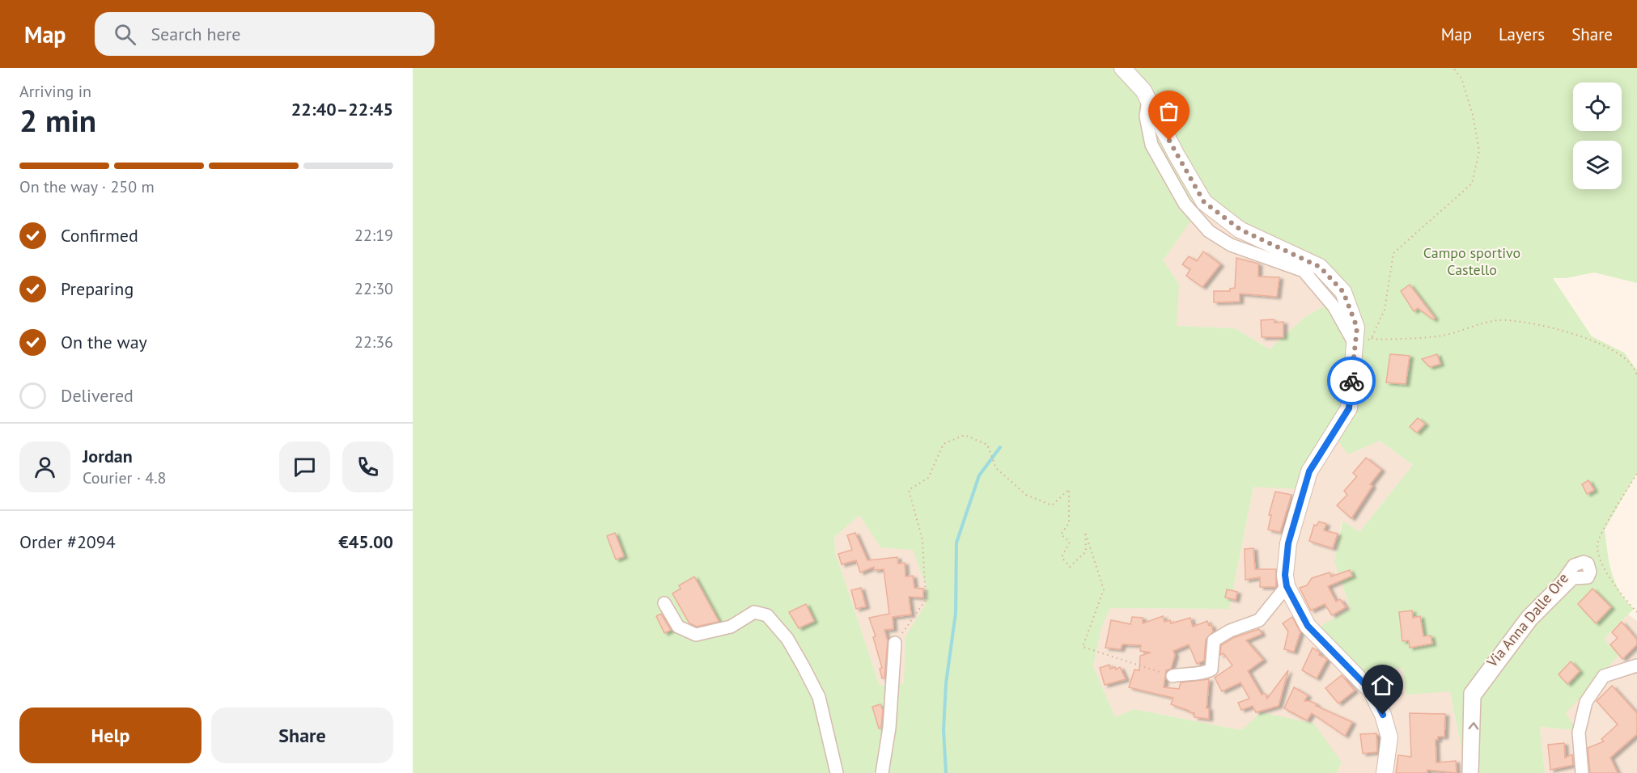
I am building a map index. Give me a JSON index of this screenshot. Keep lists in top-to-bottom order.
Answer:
{
  "streets": {
    "street": ["Via Anna Dalle Ore"]
  },
  "parks": ["Campo sportivo Castello"],
  "page": {
    "header": "Map",
    "search": "Search here",
    "nav": ["Map", "Layers", "Share"],
    "heading": ["2 min", "Arriving in", "22:40–22:45"],
    "panel": [
      "Jordan",
      "Courier · 4.8",
      "Order #2094",
      "€45.00"
    ],
    "bar": "On the way · 250 m",
    "list": [
      ["Confirmed", "22:19"],
      ["Preparing", "22:30"],
      ["On the way", "22:36"],
      "Delivered"
    ],
    "buttons": ["Help", "Share"]
  }
}
